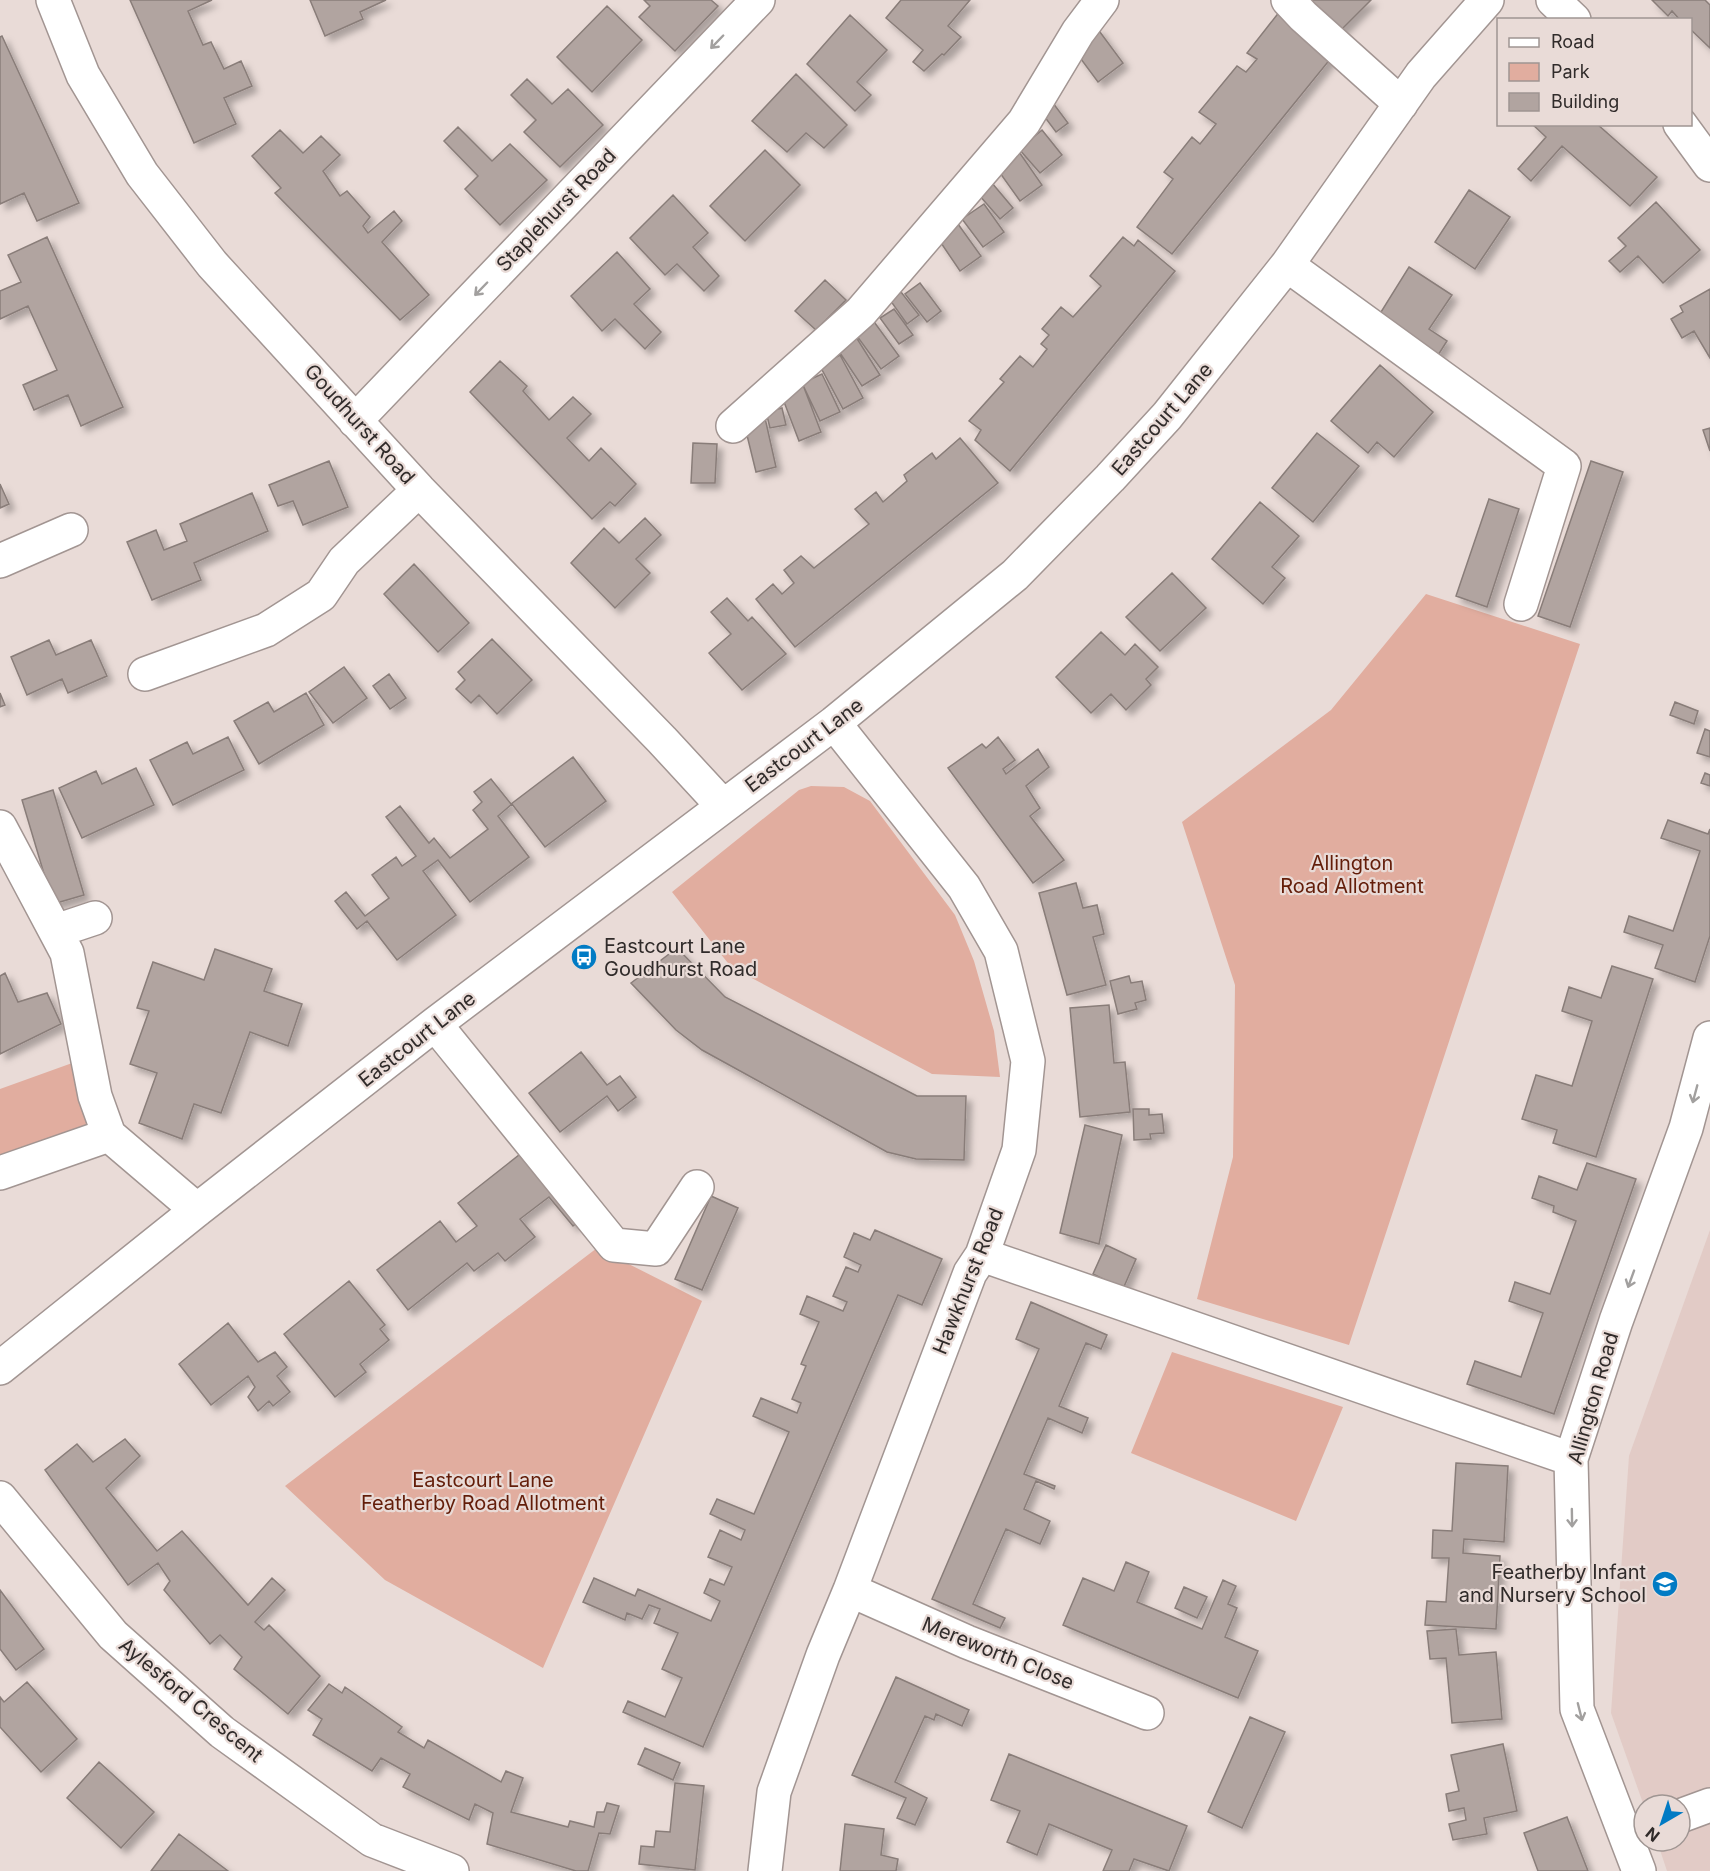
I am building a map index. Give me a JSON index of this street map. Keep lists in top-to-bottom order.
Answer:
{
  "streets": {
    "street": [
      "Staplehurst Road",
      "Eastcourt Lane",
      "Goudhurst Road",
      "Hawkhurst Road",
      "Allington Road",
      "Mereworth Close",
      "Aylesford Crescent"
    ]
  },
  "crossings": [
    ["Staplehurst Road", "Goudhurst Road"],
    ["Eastcourt Lane", "Goudhurst Road"],
    ["Eastcourt Lane", "Hawkhurst Road"],
    ["Hawkhurst Road", "Mereworth Close"]
  ],
  "one_way": ["Allington Road"],
  "parks": ["Allington Road Allotment", "Eastcourt Lane Featherby Road Allotment"],
  "places": {
    "bus stop": ["Eastcourt Lane Goudhurst Road"],
    "school or university": ["Featherby Infant and Nursery School"]
  },
  "legend": ["Road", "Park", "Building"],
  "north": "bottom left"
}
